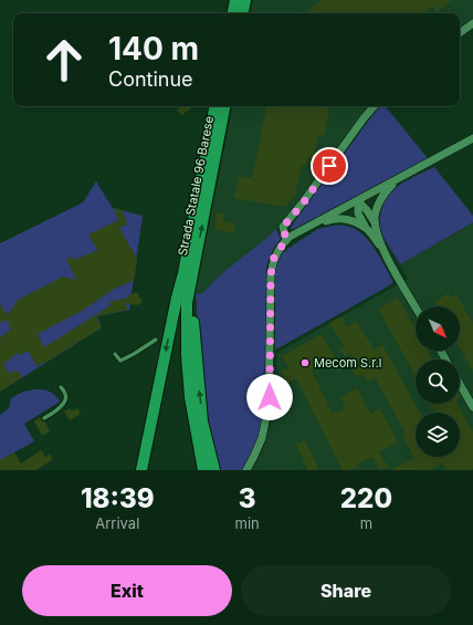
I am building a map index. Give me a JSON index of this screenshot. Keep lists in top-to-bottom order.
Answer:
{
  "streets": {
    "main road": ["Strada Statale 96 Barese"]
  },
  "places": ["Mecom S.r.l"],
  "north": "bottom right",
  "page": {
    "turn": ["140 m", "Continue"],
    "eta": [
      "18:39",
      "Arrival",
      "3",
      "min",
      "220",
      "m"
    ],
    "buttons": ["Exit", "Share"]
  }
}
